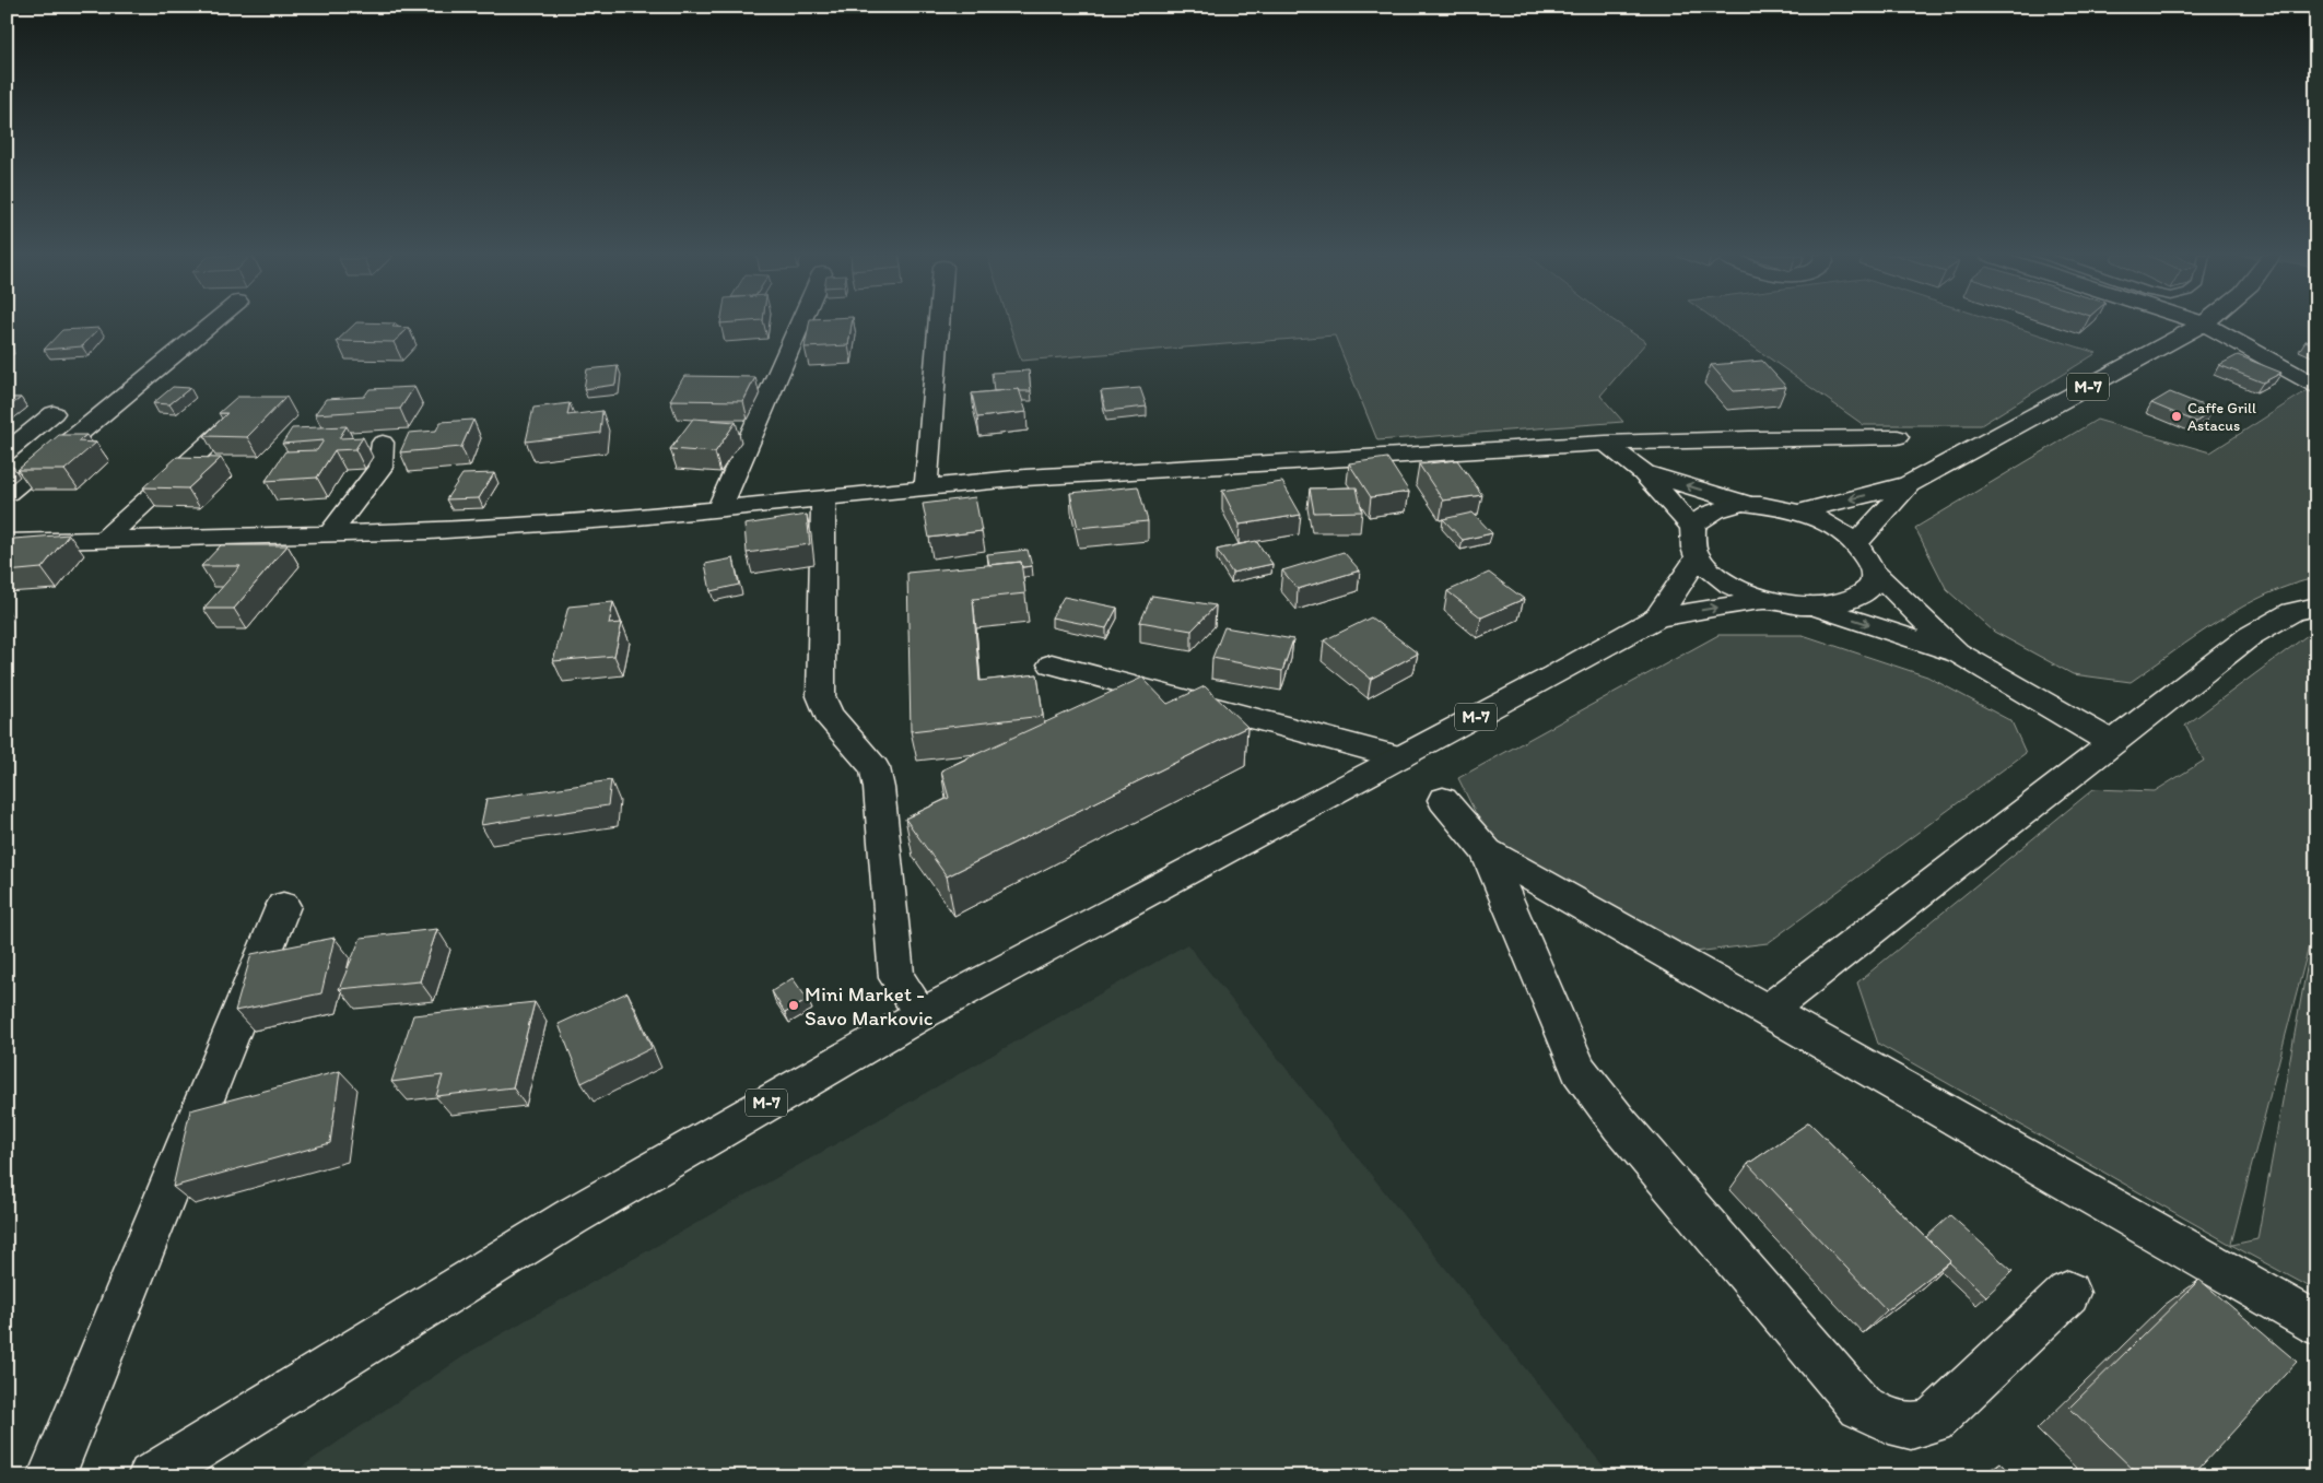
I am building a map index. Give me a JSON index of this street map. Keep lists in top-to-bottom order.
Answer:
{
  "streets": {
    "street": ["M-7"]
  },
  "places": ["Caffe Grill Astacus", "Mini Market - Savo Markovic"]
}
